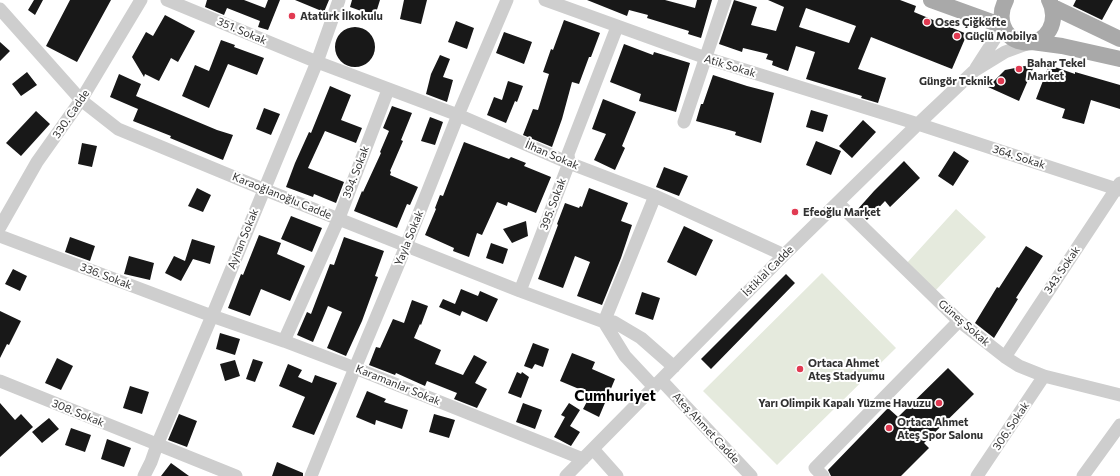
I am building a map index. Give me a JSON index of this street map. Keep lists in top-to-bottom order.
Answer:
{
  "streets": {
    "street": [
      "351. Sokak",
      "Atik Sokak",
      "330. Cadde",
      "İlhan Sokak",
      "364. Sokak",
      "394. Sokak",
      "Karaoğlanoğlu Cadde",
      "395. Sokak",
      "Yayla Sokak",
      "Ayhan Sokak",
      "343. Sokak",
      "İstiklal Cadde",
      "336. Sokak",
      "Güneş Sokak",
      "Karamanlar Sokak",
      "308. Sokak",
      "306. Sokak",
      "Ateş Ahmet Cadde"
    ]
  },
  "crossings": [
    ["351. Sokak", "İlhan Sokak"],
    ["351. Sokak", "Ayhan Sokak"],
    ["Atik Sokak", "364. Sokak"],
    ["Atik Sokak", "395. Sokak"],
    ["Atik Sokak", "İstiklal Cadde"],
    ["330. Cadde", "Karaoğlanoğlu Cadde"],
    ["İlhan Sokak", "394. Sokak"],
    ["İlhan Sokak", "395. Sokak"],
    ["İlhan Sokak", "Yayla Sokak"],
    ["İlhan Sokak", "Ayhan Sokak"],
    ["İlhan Sokak", "İstiklal Cadde"],
    ["364. Sokak", "343. Sokak"],
    ["364. Sokak", "İstiklal Cadde"],
    ["394. Sokak", "Karaoğlanoğlu Cadde"],
    ["394. Sokak", "Karamanlar Sokak"],
    ["Karaoğlanoğlu Cadde", "395. Sokak"],
    ["Karaoğlanoğlu Cadde", "Yayla Sokak"],
    ["Karaoğlanoğlu Cadde", "Ayhan Sokak"],
    ["Karaoğlanoğlu Cadde", "İstiklal Cadde"],
    ["Yayla Sokak", "Karamanlar Sokak"],
    ["Ayhan Sokak", "336. Sokak"],
    ["Ayhan Sokak", "Karamanlar Sokak"],
    ["Ayhan Sokak", "308. Sokak"],
    ["343. Sokak", "Güneş Sokak"],
    ["İstiklal Cadde", "Güneş Sokak"],
    ["İstiklal Cadde", "Karamanlar Sokak"],
    ["İstiklal Cadde", "Ateş Ahmet Cadde"],
    ["336. Sokak", "Karamanlar Sokak"],
    ["Güneş Sokak", "306. Sokak"]
  ],
  "districts": ["Cumhuriyet"],
  "places": [
    "Atatürk İlkokulu",
    "Oses Çiğköfte",
    "Güçlü Mobilya",
    "Bahar Tekel Market",
    "Güngör Teknik",
    "Efeoğlu Market",
    "Ortaca Ahmet Ateş Stadyumu",
    "Yarı Olimpik Kapalı Yüzme Havuzu",
    "Ortaca Ahmet Ateş Spor Salonu"
  ]
}
